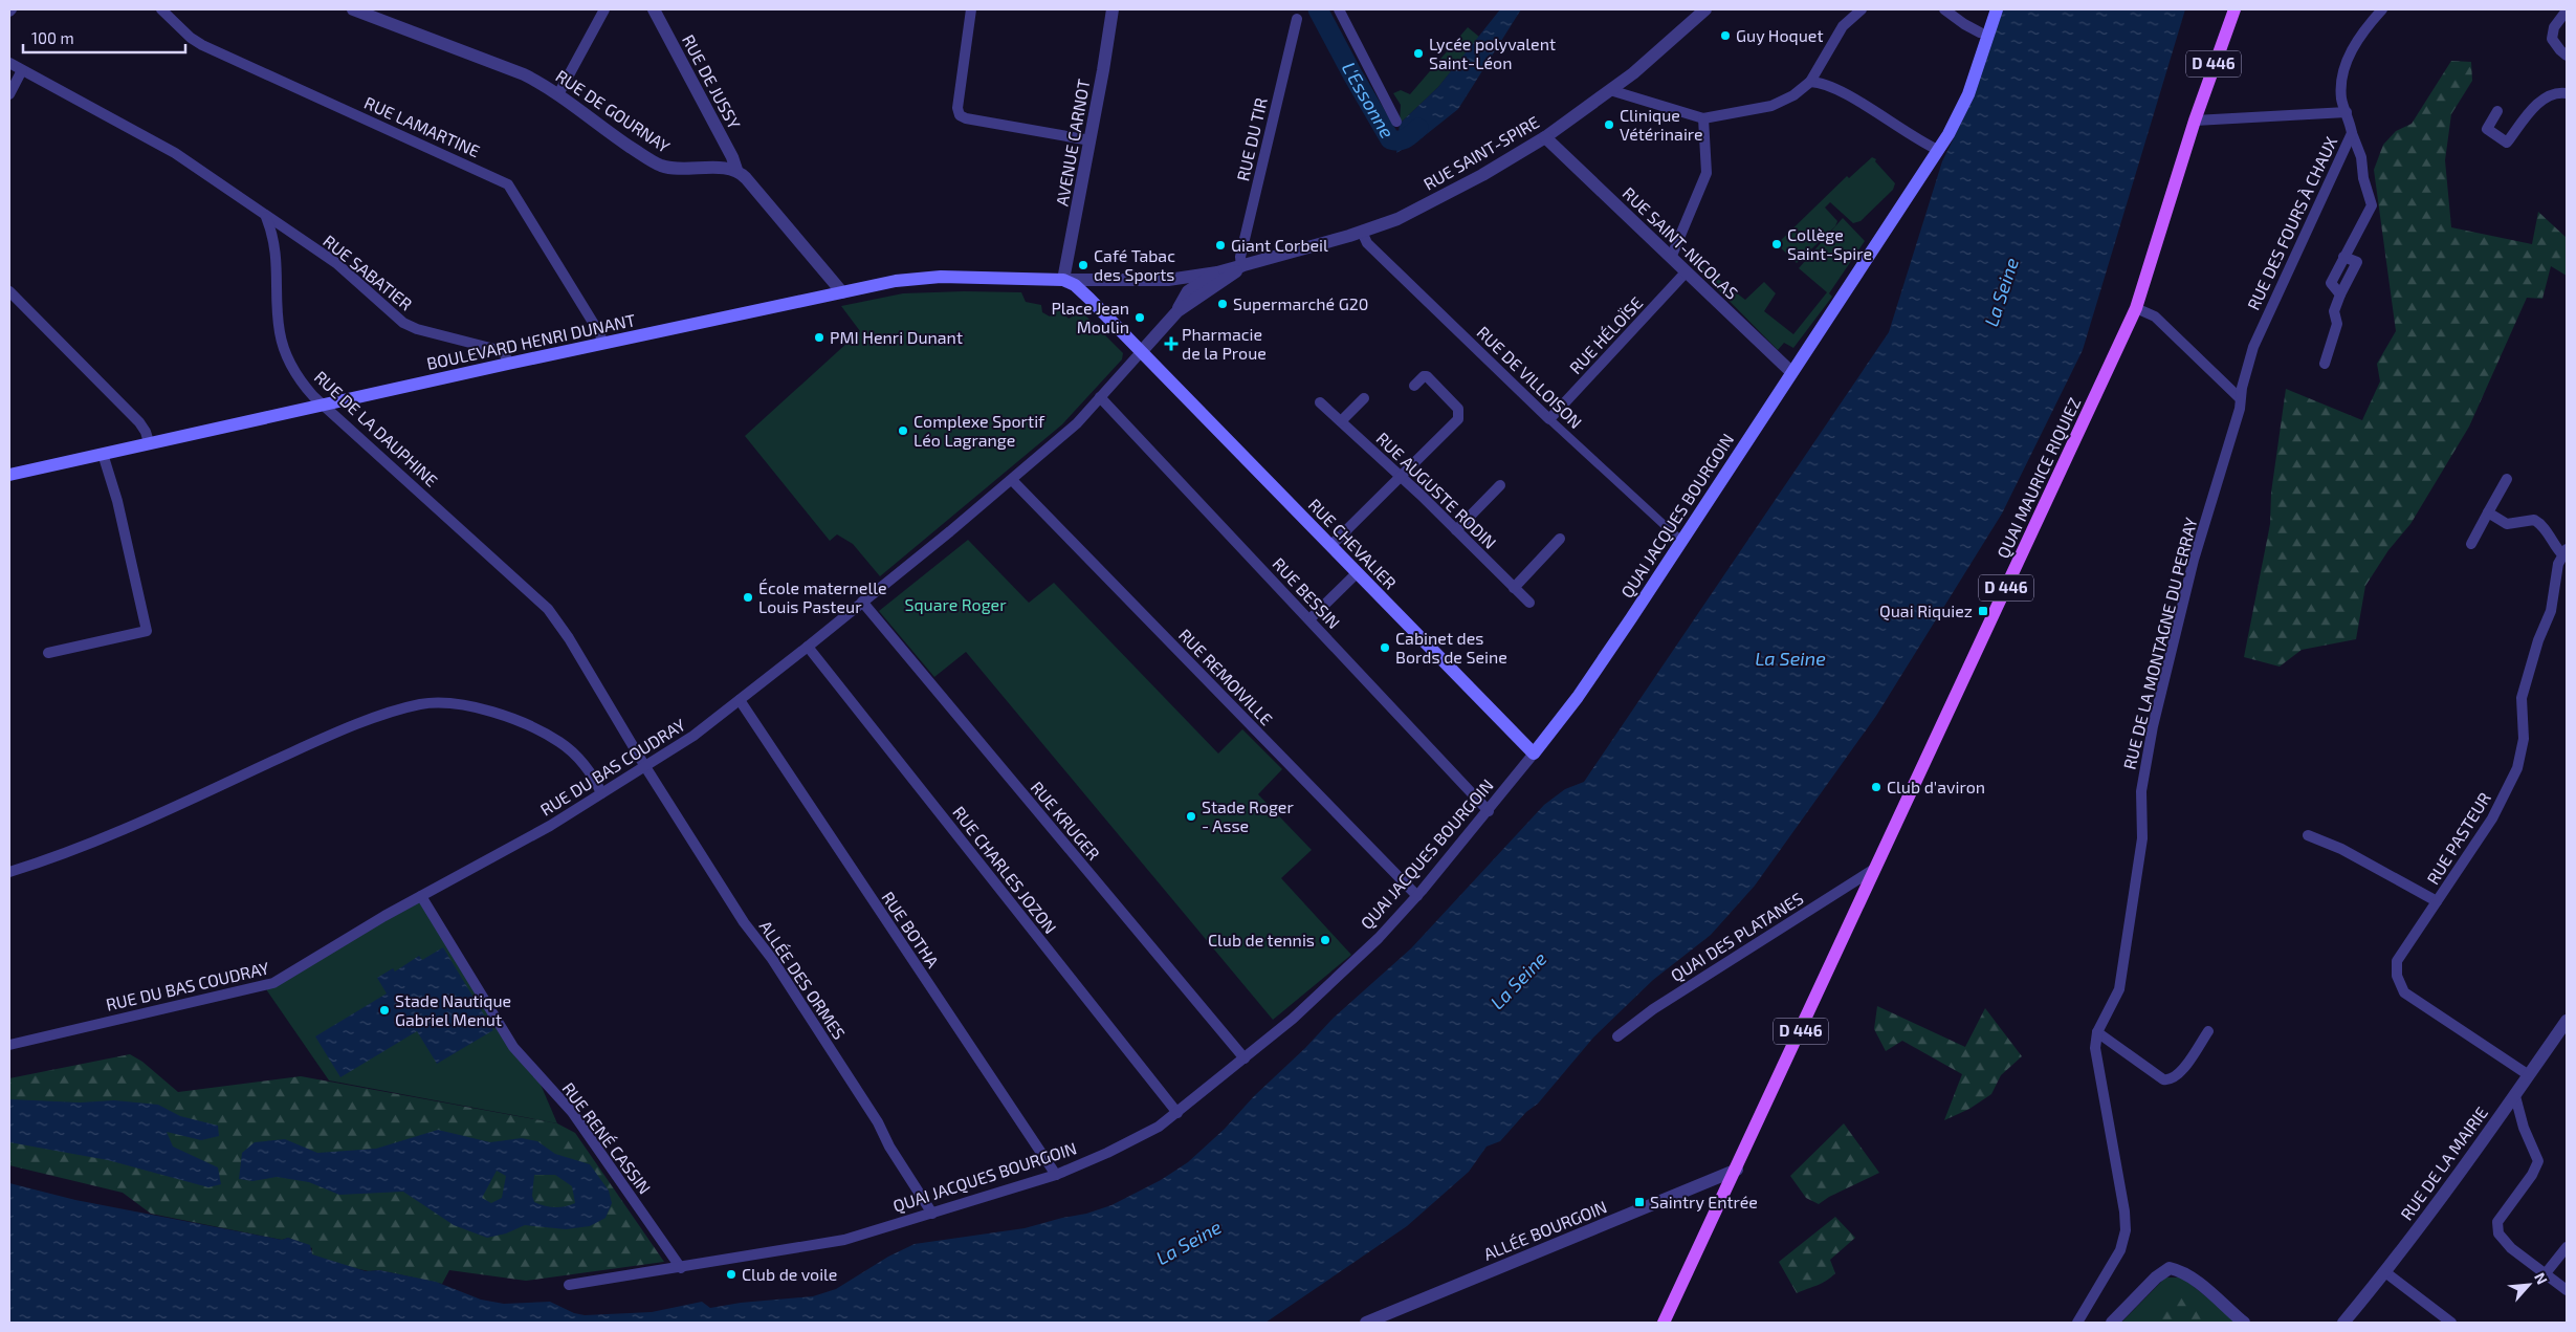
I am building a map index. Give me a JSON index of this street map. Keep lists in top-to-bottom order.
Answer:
{
  "streets": {
    "main road": [
      "D 446",
      "BOULEVARD HENRI DUNANT",
      "QUAI MAURICE RIQUIEZ",
      "QUAI JACQUES BOURGOIN",
      "RUE CHEVALIER"
    ],
    "street": [
      "RUE DE JUSSY",
      "RUE DE GOURNAY",
      "RUE LAMARTINE",
      "RUE DU TIR",
      "AVENUE CARNOT",
      "RUE SAINT-SPIRE",
      "RUE DES FOURS À CHAUX",
      "RUE SAINT-NICOLAS",
      "RUE SABATIER",
      "RUE HÉLOÏSE",
      "RUE DE VILLOISON",
      "RUE DE LA DAUPHINE",
      "RUE AUGUSTE RODIN",
      "RUE BESSIN",
      "RUE DE LA MONTAGNE DU PERRAY",
      "RUE REMOIVILLE",
      "RUE DU BAS COUDRAY",
      "RUE KRUGER",
      "RUE PASTEUR",
      "RUE CHARLES JOZON",
      "RUE BOTHA",
      "QUAI DES PLATANES",
      "ALLÉE DES ORMES",
      "RUE RENÉ CASSIN",
      "RUE DE LA MAIRIE",
      "ALLÉE BOURGOIN"
    ]
  },
  "crossings": [
    ["D 446", "QUAI MAURICE RIQUIEZ"],
    ["D 446", "QUAI DES PLATANES"],
    ["D 446", "ALLÉE BOURGOIN"],
    ["RUE DE JUSSY", "RUE DE GOURNAY"],
    ["RUE LAMARTINE", "BOULEVARD HENRI DUNANT"],
    ["RUE DU TIR", "RUE SAINT-SPIRE"],
    ["AVENUE CARNOT", "RUE SAINT-SPIRE"],
    ["AVENUE CARNOT", "BOULEVARD HENRI DUNANT"],
    ["AVENUE CARNOT", "RUE CHEVALIER"],
    ["RUE SAINT-SPIRE", "RUE SAINT-NICOLAS"],
    ["RUE SAINT-SPIRE", "BOULEVARD HENRI DUNANT"],
    ["RUE SAINT-SPIRE", "RUE DE VILLOISON"],
    ["RUE SAINT-SPIRE", "RUE CHEVALIER"],
    ["RUE SAINT-SPIRE", "RUE DU BAS COUDRAY"],
    ["RUE DES FOURS À CHAUX", "RUE DE LA MONTAGNE DU PERRAY"],
    ["RUE SAINT-NICOLAS", "RUE HÉLOÏSE"],
    ["RUE SAINT-NICOLAS", "QUAI JACQUES BOURGOIN"],
    ["RUE SABATIER", "BOULEVARD HENRI DUNANT"],
    ["RUE SABATIER", "RUE DE LA DAUPHINE"],
    ["RUE HÉLOÏSE", "RUE DE VILLOISON"],
    ["BOULEVARD HENRI DUNANT", "RUE DE LA DAUPHINE"],
    ["BOULEVARD HENRI DUNANT", "RUE CHEVALIER"],
    ["RUE DE VILLOISON", "QUAI JACQUES BOURGOIN"],
    ["RUE DE LA DAUPHINE", "RUE DU BAS COUDRAY"],
    ["RUE DE LA DAUPHINE", "ALLÉE DES ORMES"],
    ["QUAI MAURICE RIQUIEZ", "QUAI DES PLATANES"],
    ["QUAI JACQUES BOURGOIN", "RUE CHEVALIER"],
    ["QUAI JACQUES BOURGOIN", "RUE BESSIN"],
    ["QUAI JACQUES BOURGOIN", "RUE REMOIVILLE"],
    ["QUAI JACQUES BOURGOIN", "RUE KRUGER"],
    ["QUAI JACQUES BOURGOIN", "RUE CHARLES JOZON"],
    ["QUAI JACQUES BOURGOIN", "RUE BOTHA"],
    ["QUAI JACQUES BOURGOIN", "ALLÉE DES ORMES"],
    ["QUAI JACQUES BOURGOIN", "RUE RENÉ CASSIN"],
    ["RUE CHEVALIER", "RUE DU BAS COUDRAY"],
    ["RUE BESSIN", "RUE DU BAS COUDRAY"],
    ["RUE REMOIVILLE", "RUE DU BAS COUDRAY"],
    ["RUE DU BAS COUDRAY", "RUE KRUGER"],
    ["RUE DU BAS COUDRAY", "RUE CHARLES JOZON"],
    ["RUE DU BAS COUDRAY", "RUE BOTHA"],
    ["RUE DU BAS COUDRAY", "ALLÉE DES ORMES"],
    ["RUE DU BAS COUDRAY", "RUE RENÉ CASSIN"],
    ["RUE PASTEUR", "RUE DE LA MAIRIE"]
  ],
  "water": ["L'Essonne", "La Seine"],
  "parks": ["Square Roger"],
  "places": {
    "other": [
      "Guy Hoquet",
      "Lycée polyvalent Saint-Léon",
      "Clinique Vétérinaire",
      "Collège Saint-Spire",
      "Giant Corbeil",
      "Café Tabac des Sports",
      "Supermarché G20",
      "Place Jean Moulin",
      "PMI Henri Dunant",
      "Complexe Sportif Léo Lagrange",
      "École maternelle Louis Pasteur",
      "Cabinet des Bords de Seine",
      "Club d'aviron",
      "Stade Roger - Asse",
      "Club de tennis",
      "Stade Nautique Gabriel Menut",
      "Club de voile"
    ],
    "health": ["Pharmacie de la Proue"],
    "transit": ["Quai Riquiez", "Saintry Entrée"]
  },
  "scale_bar": "100 m",
  "north": "top right"
}
